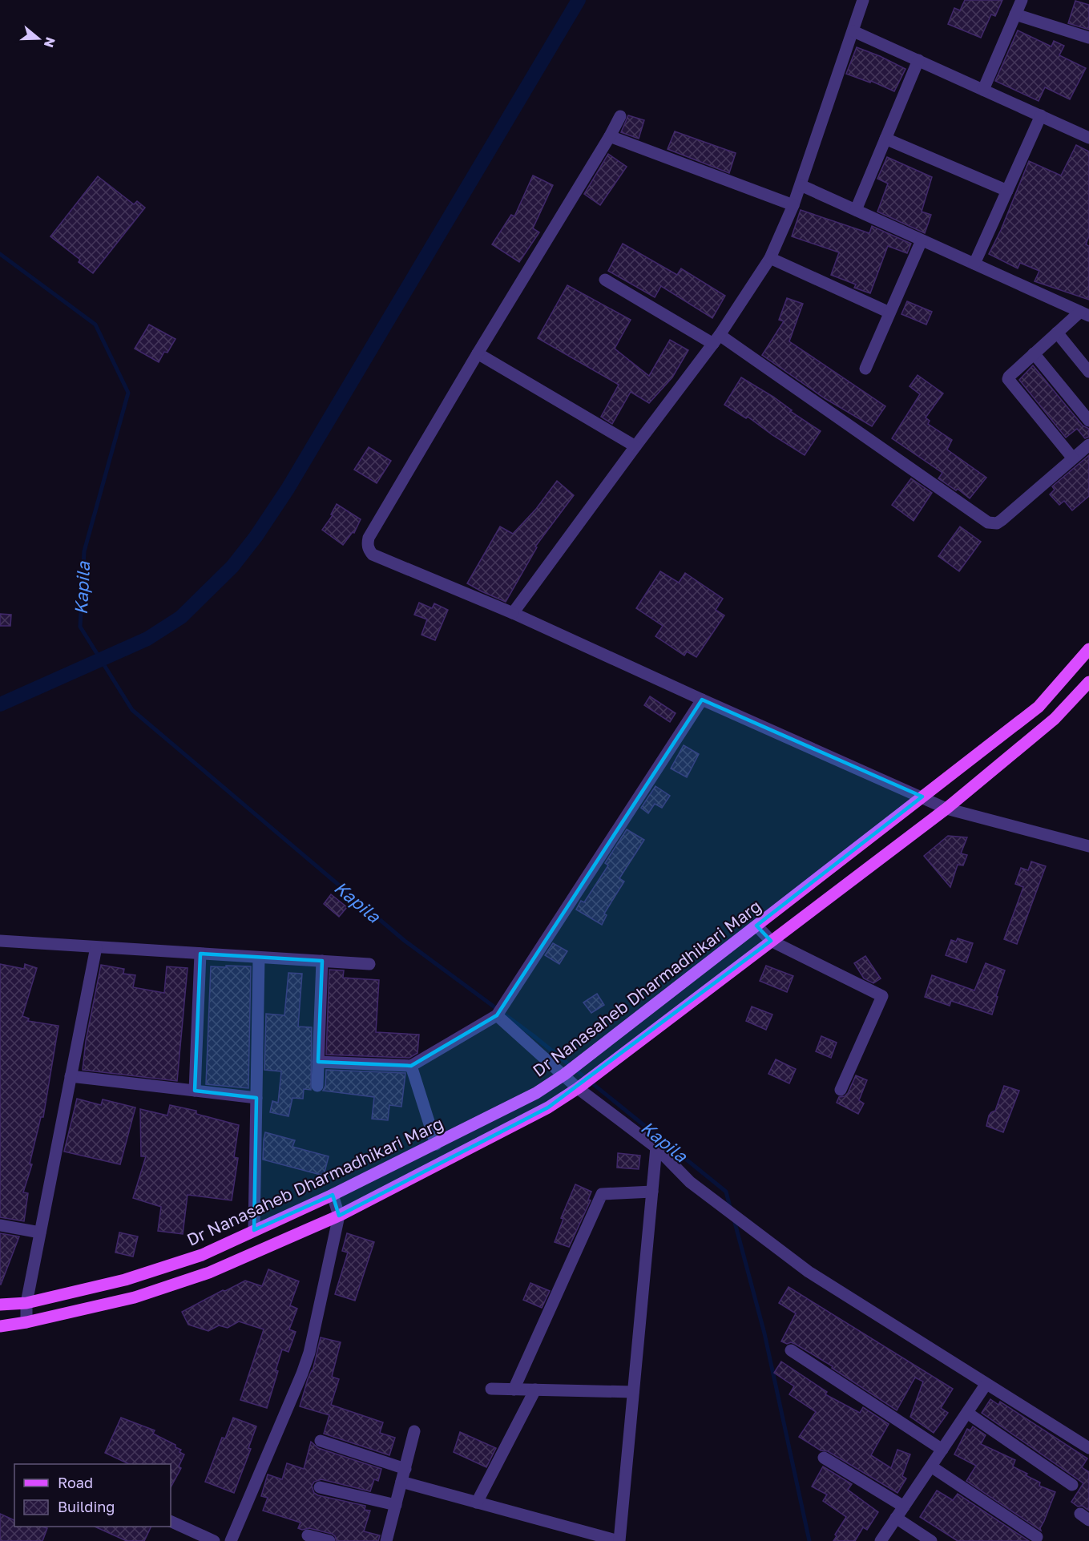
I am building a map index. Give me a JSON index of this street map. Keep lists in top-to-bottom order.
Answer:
{
  "streets": {
    "main road": ["Dr Nanasaheb Dharmadhikari Marg"]
  },
  "water": ["Kapila"],
  "legend": ["Road", "Building"],
  "north": "right"
}
